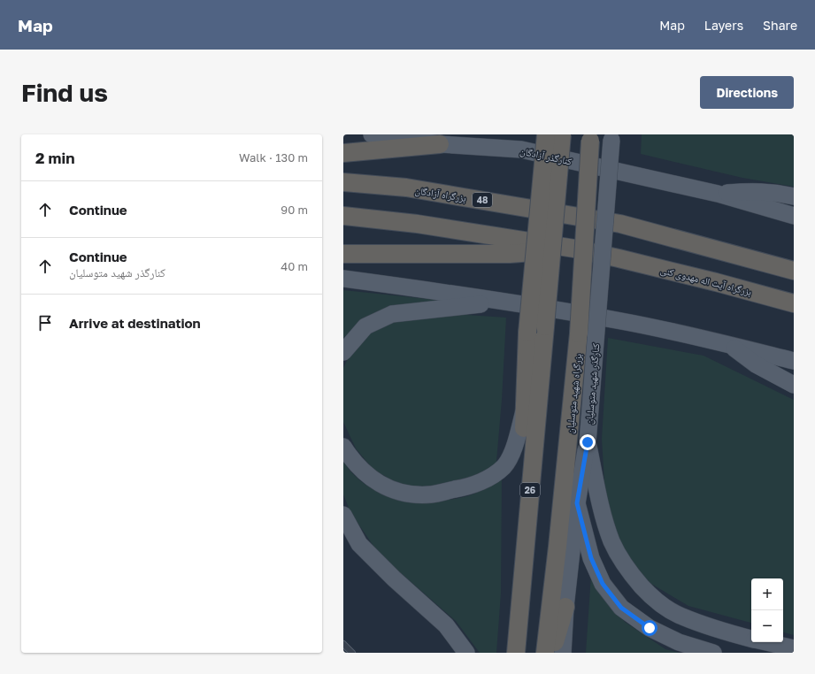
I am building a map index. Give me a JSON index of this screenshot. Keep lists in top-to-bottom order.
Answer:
{
  "streets": {
    "highway": [
      "بزرگراه آزادگان",
      "48",
      "بزرگراه آیت اله مهدوی کنی",
      "بزرگراه شهید متوسلیان",
      "26"
    ],
    "main road": ["کنارگذر آزادگان", "کنارگذر شهید متوسلیان"]
  },
  "page": {
    "header": "Map",
    "nav": ["Map", "Layers", "Share"],
    "buttons": "Directions",
    "title": "Find us",
    "heading": ["2 min", "Walk · 130 m"],
    "list": [
      ["Continue", "90 m"],
      ["Continue", "کنارگذر شهید متوسلیان", "40 m"],
      "Arrive at destination"
    ],
    "map_buttons": ["+", "−"]
  }
}
